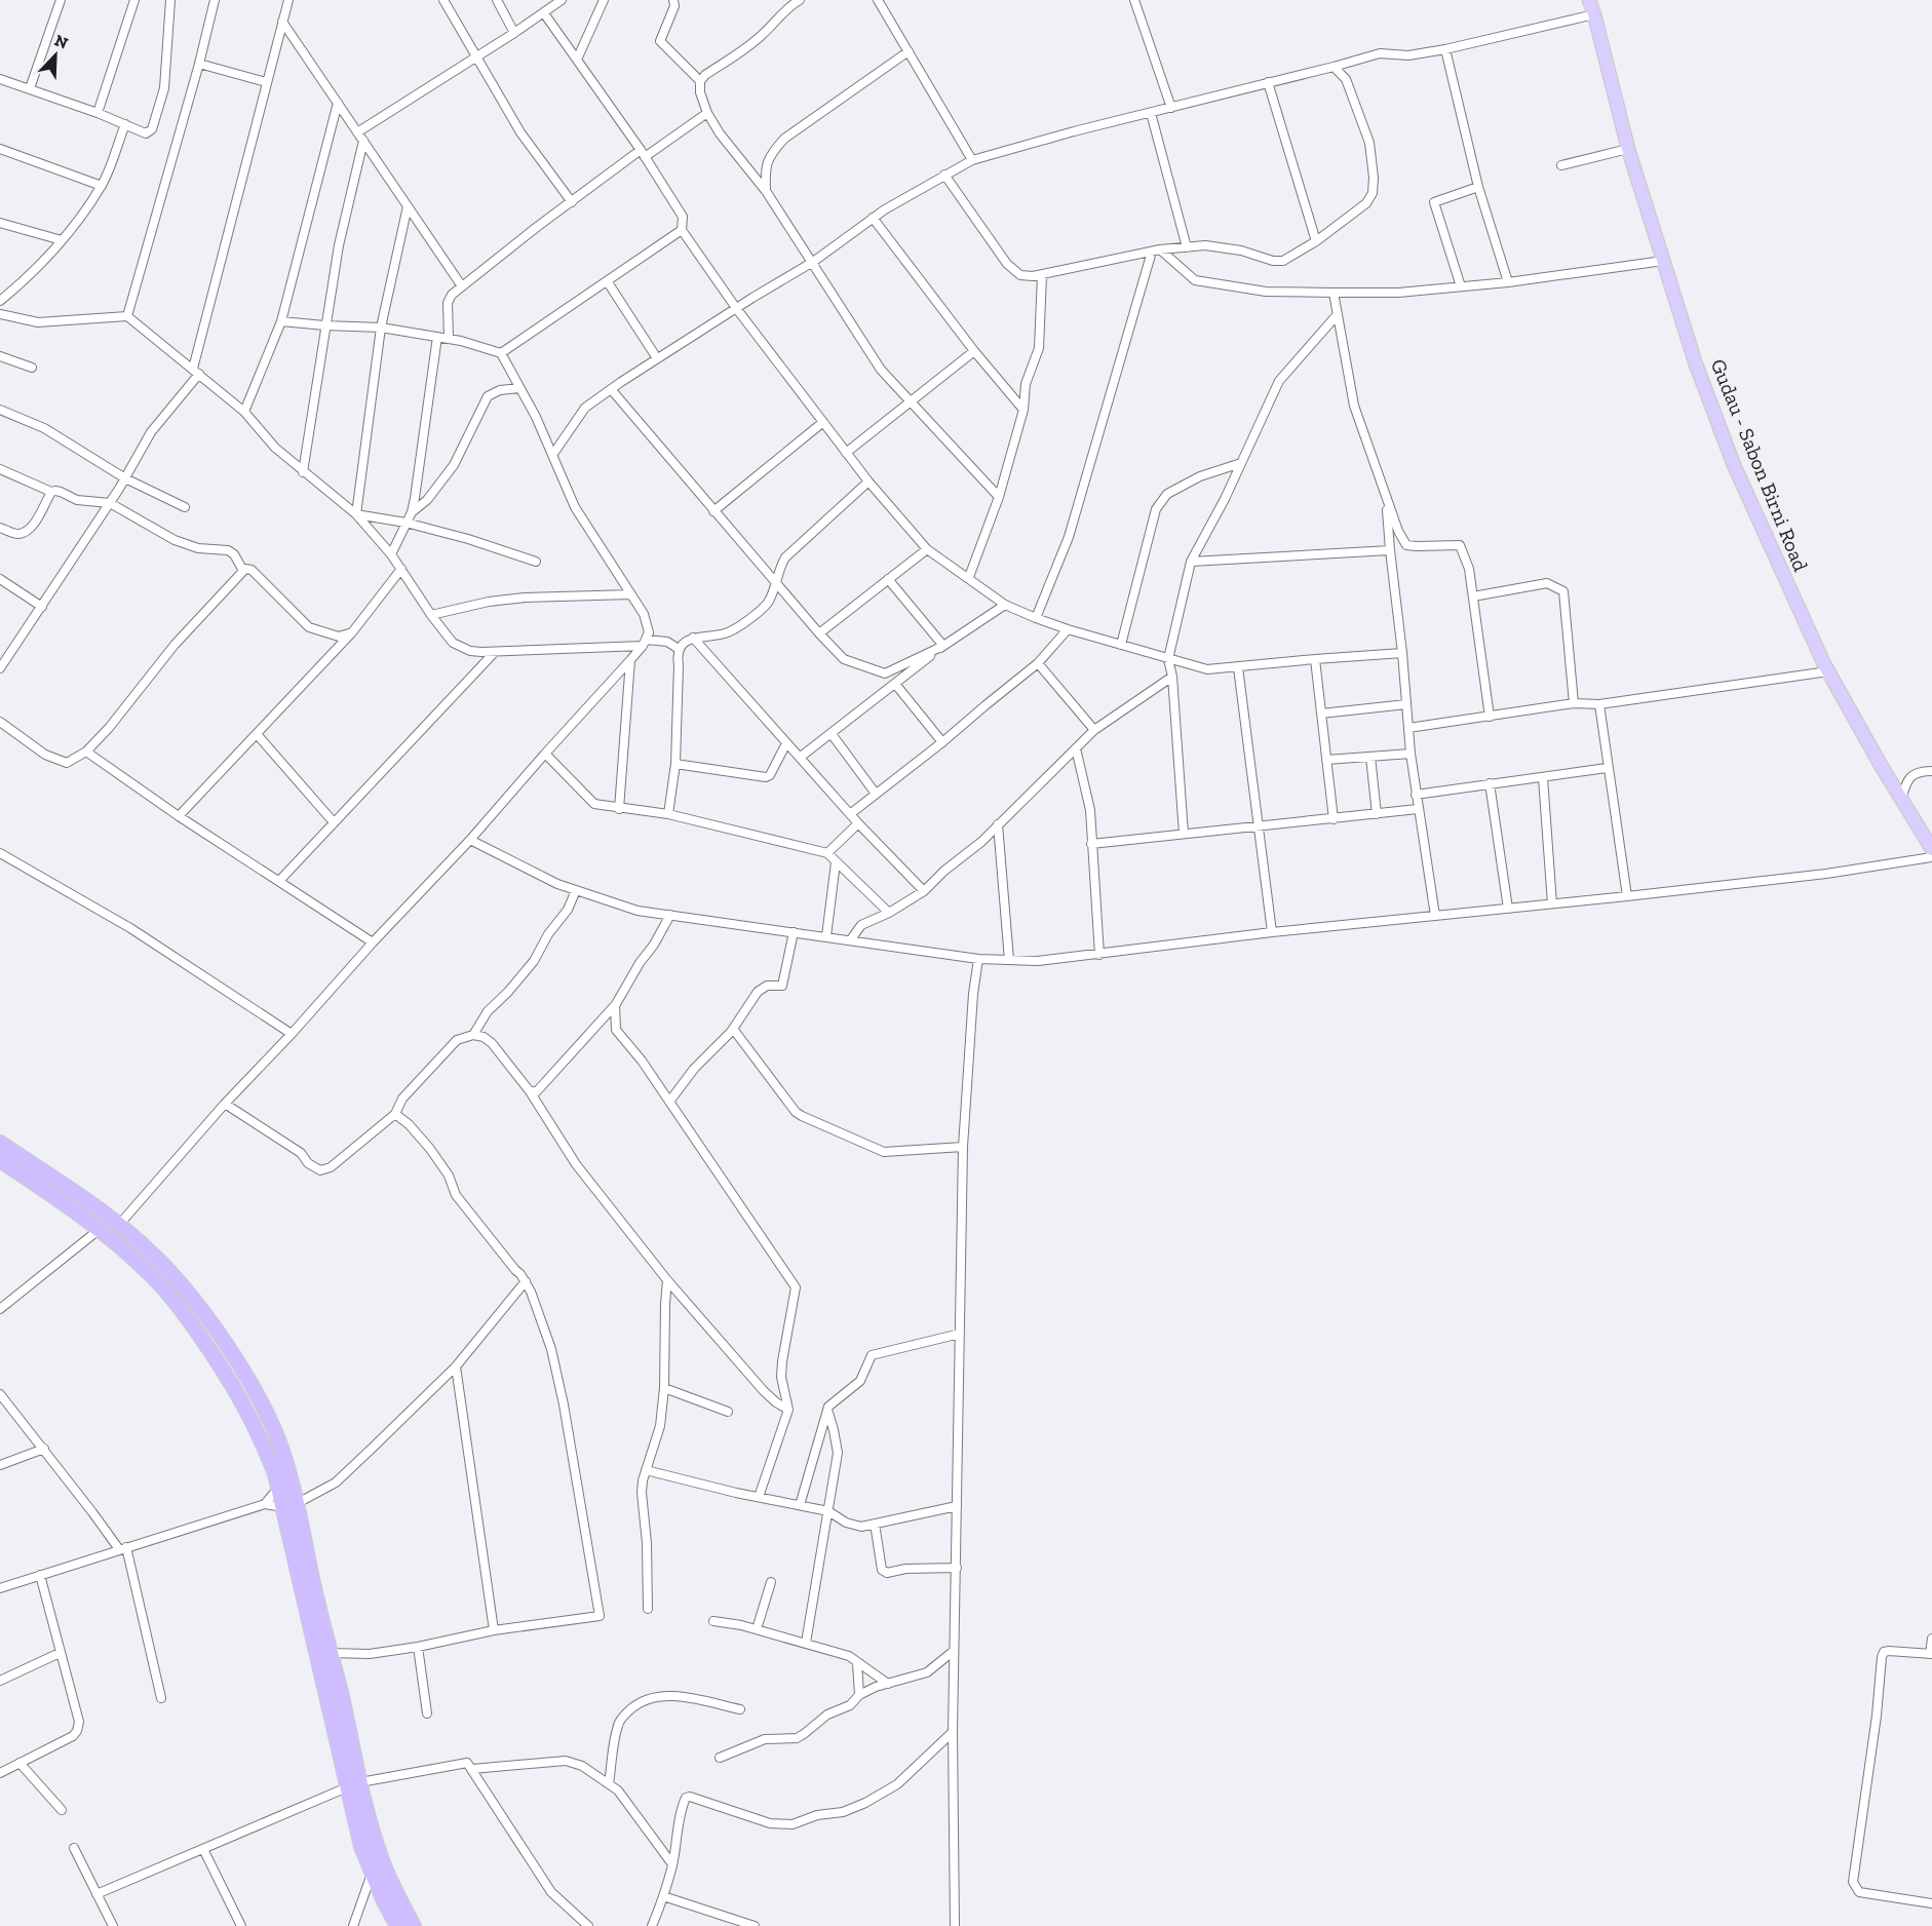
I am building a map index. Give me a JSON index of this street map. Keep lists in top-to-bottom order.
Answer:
{
  "streets": {
    "main road": ["Gudau - Sabon Birni Road"]
  },
  "north": "top right"
}
